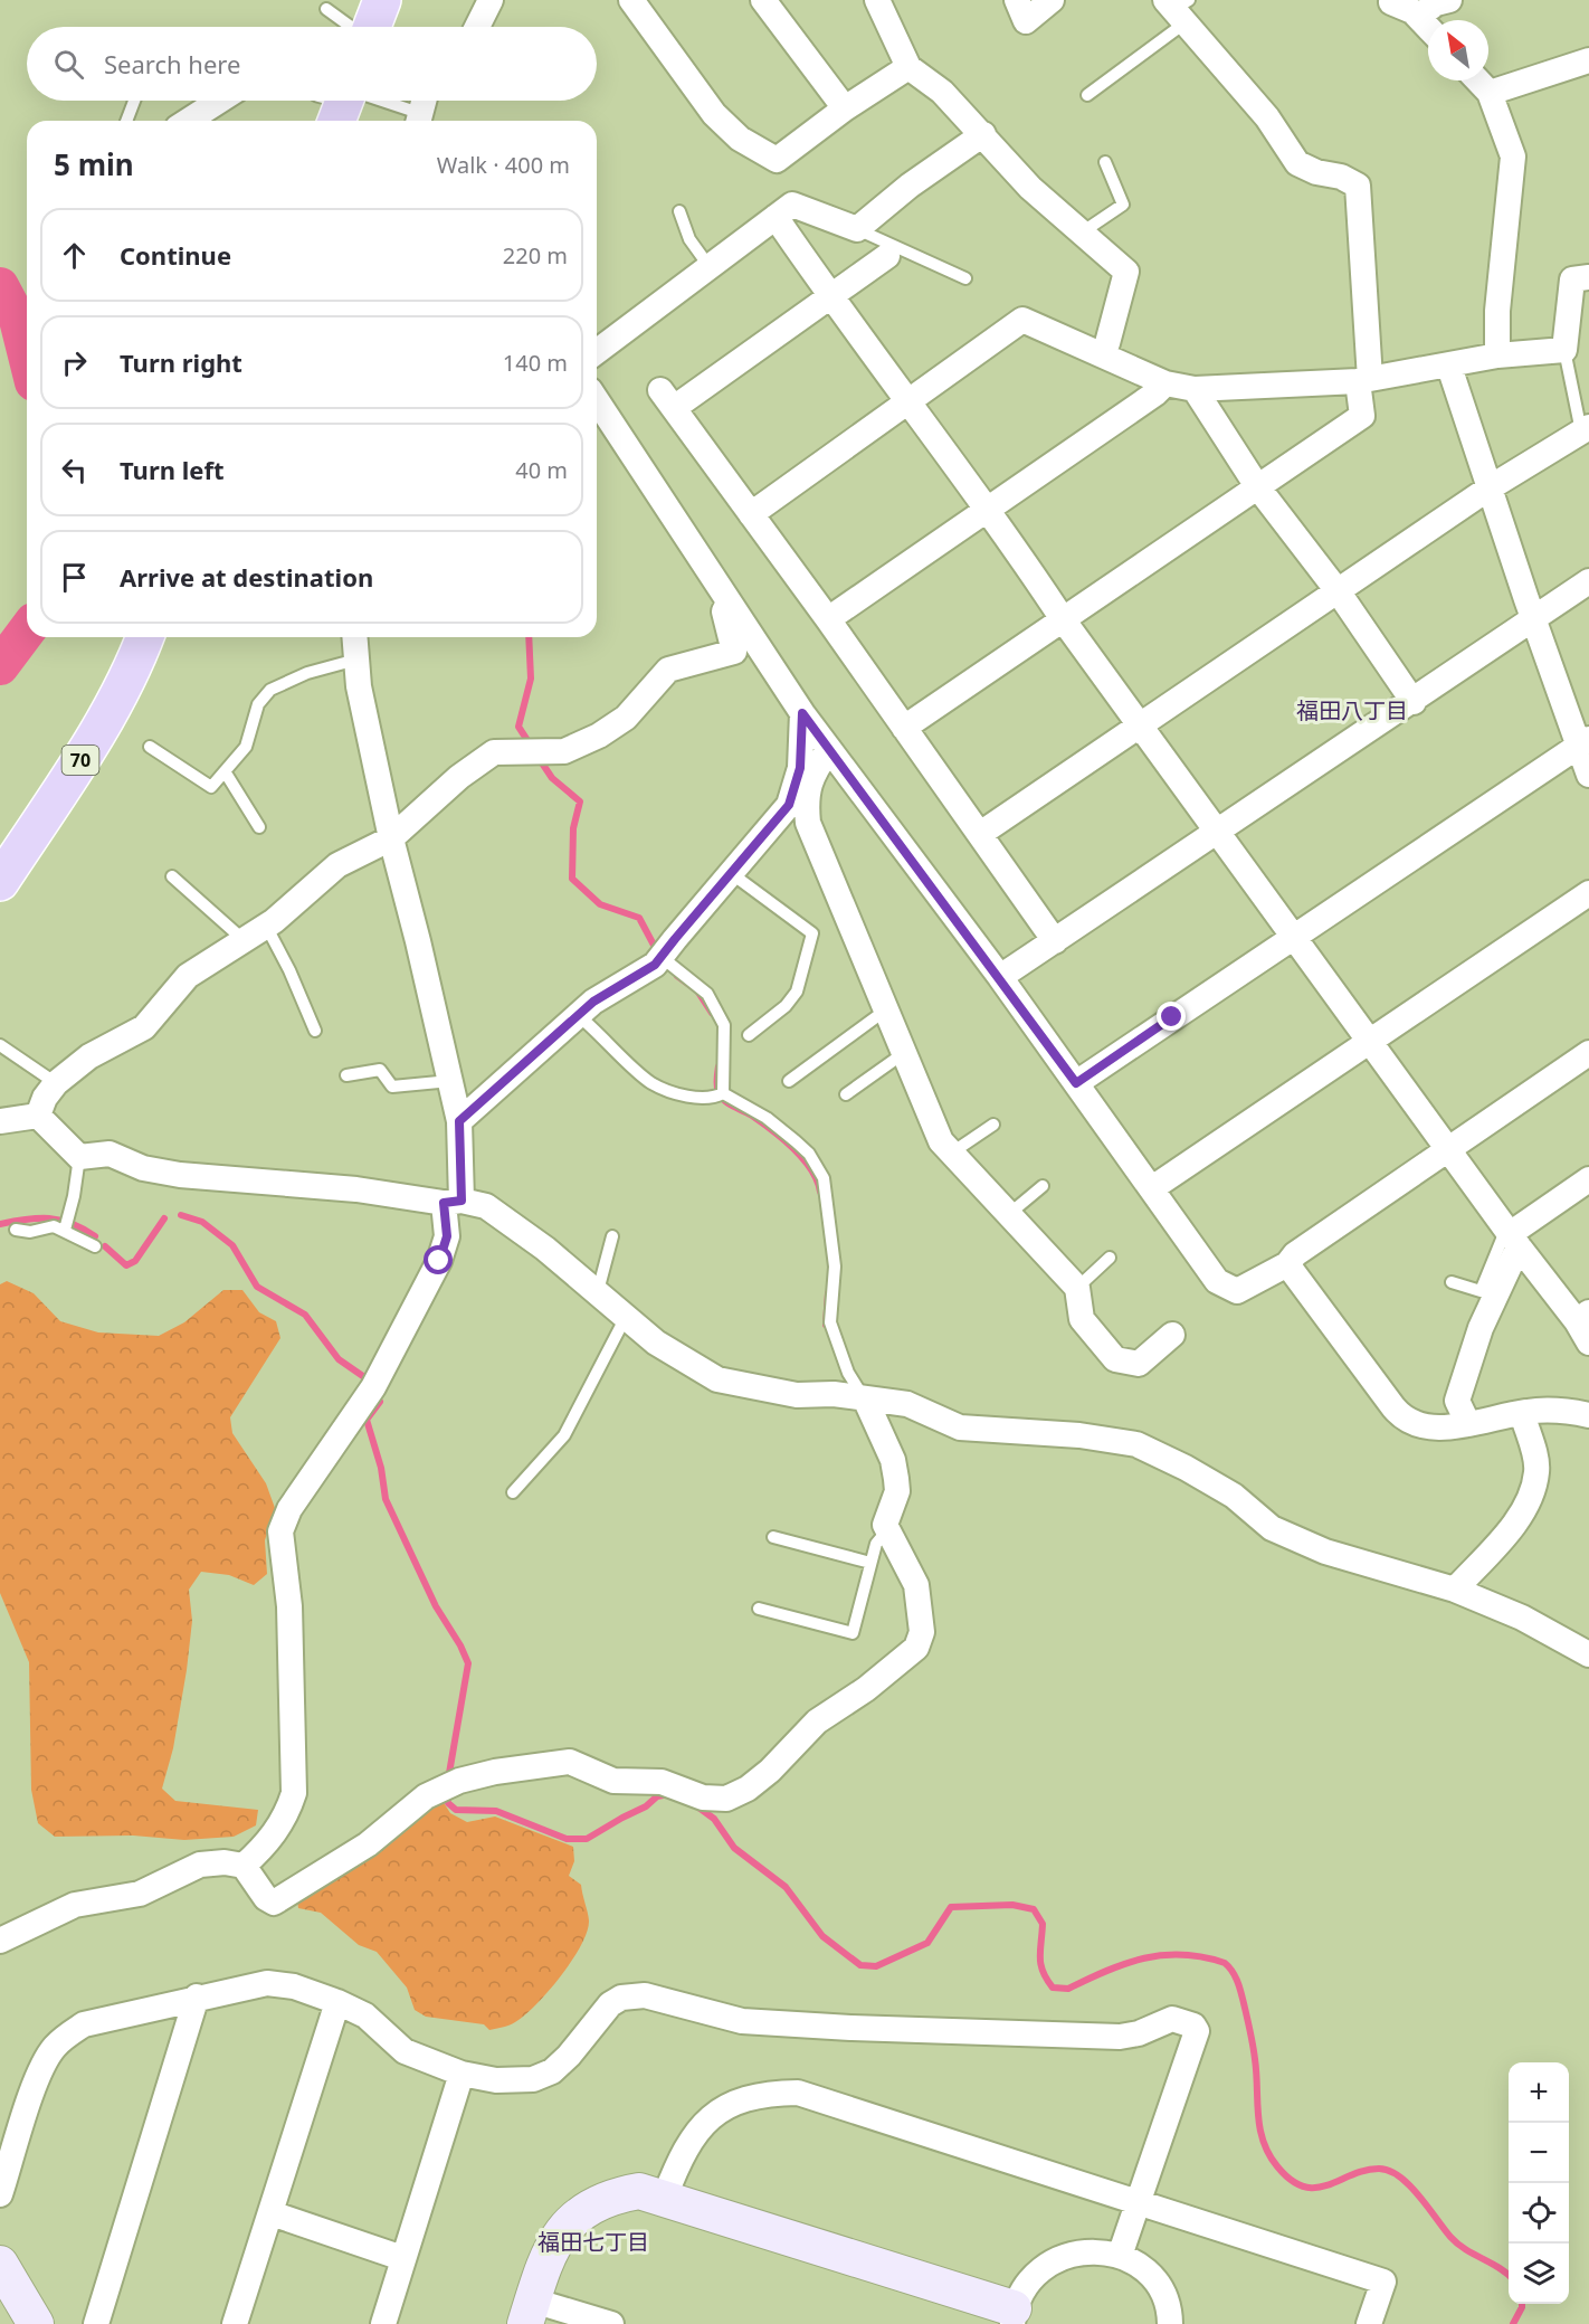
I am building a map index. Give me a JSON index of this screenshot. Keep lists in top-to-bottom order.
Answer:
{
  "streets": {
    "main road": ["70"]
  },
  "districts": ["福田八丁目", "福田七丁目"],
  "north": "top left",
  "page": {
    "search": "Search here",
    "heading": ["5 min", "Walk · 400 m"],
    "list": [
      ["Continue", "220 m"],
      ["Turn right", "140 m"],
      ["Turn left", "40 m"],
      "Arrive at destination"
    ],
    "map_buttons": ["+", "−"]
  }
}
